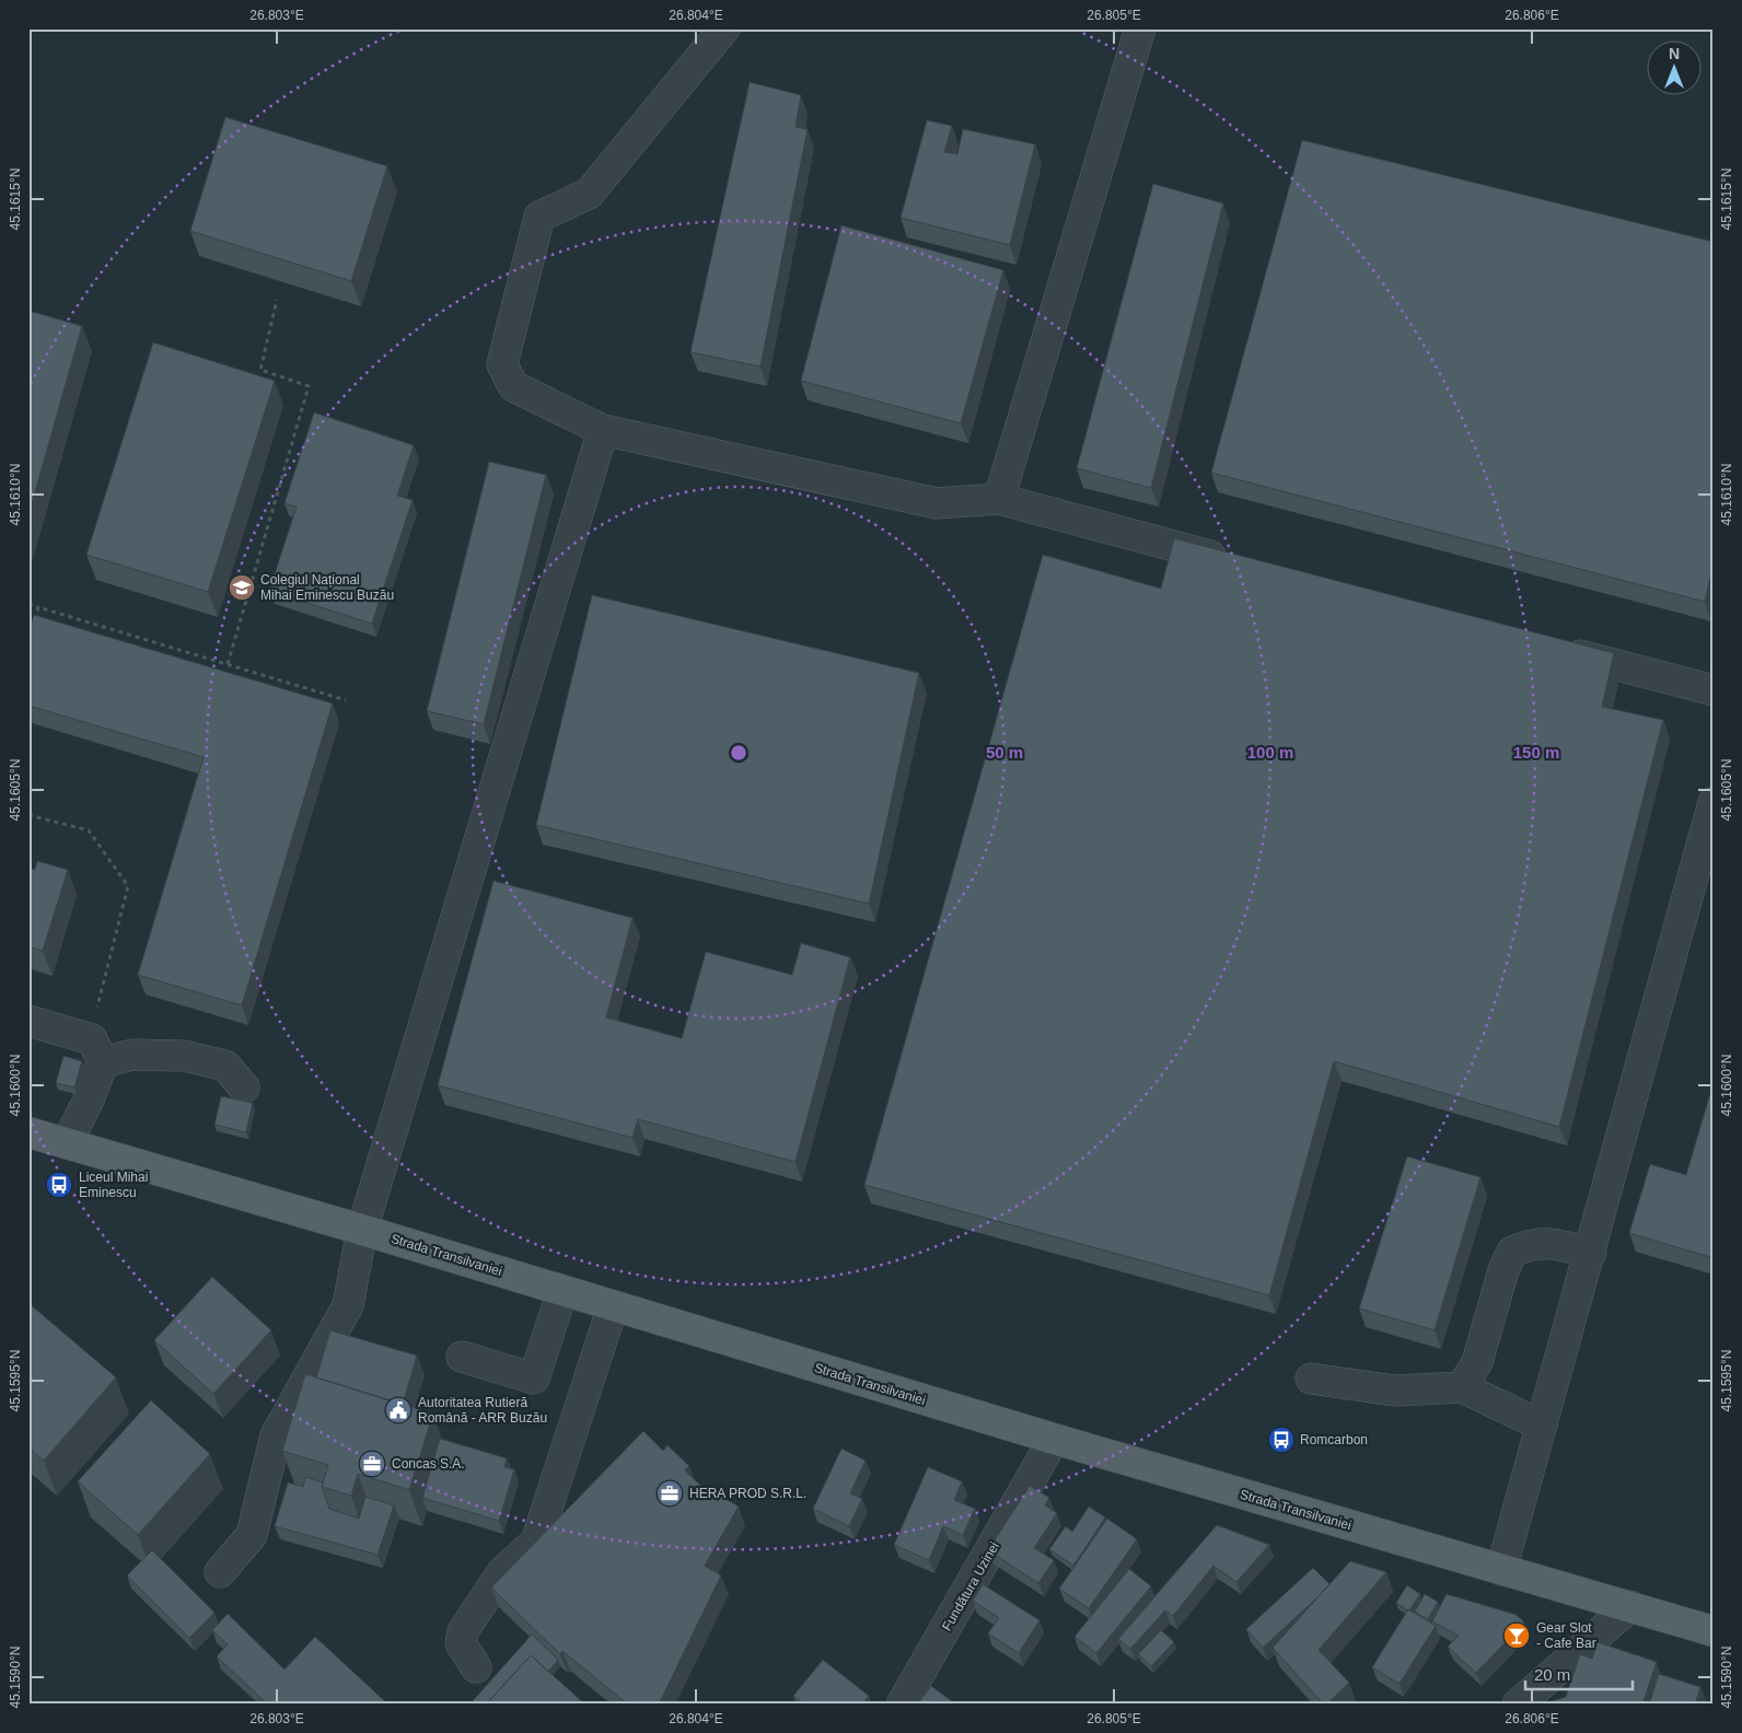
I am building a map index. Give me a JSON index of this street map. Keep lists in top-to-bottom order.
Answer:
{
  "streets": {
    "main road": ["Strada Transilvaniei"],
    "street": ["Fundătura Uzinei"]
  },
  "crossings": [
    ["Strada Transilvaniei", "Fundătura Uzinei"]
  ],
  "places": {
    "school or university": ["Colegiul Național Mihai Eminescu Buzău"],
    "bus stop": ["Liceul Mihai Eminescu", "Romcarbon"],
    "public building": ["Autoritatea Rutieră Română - ARR Buzău"],
    "office": ["Concas S.A.", "HERA PROD S.R.L."],
    "bar": ["Gear Slot - Cafe Bar"]
  },
  "scale_bar": "20 m",
  "north": "top",
  "coordinates": [
    "26.803°E",
    "26.804°E",
    "26.805°E",
    "26.806°E",
    "45.1615°N",
    "45.1610°N",
    "45.1605°N",
    "45.1600°N",
    "45.1595°N",
    "45.1590°N"
  ],
  "rings": ["50 m", "100 m", "150 m"]
}
